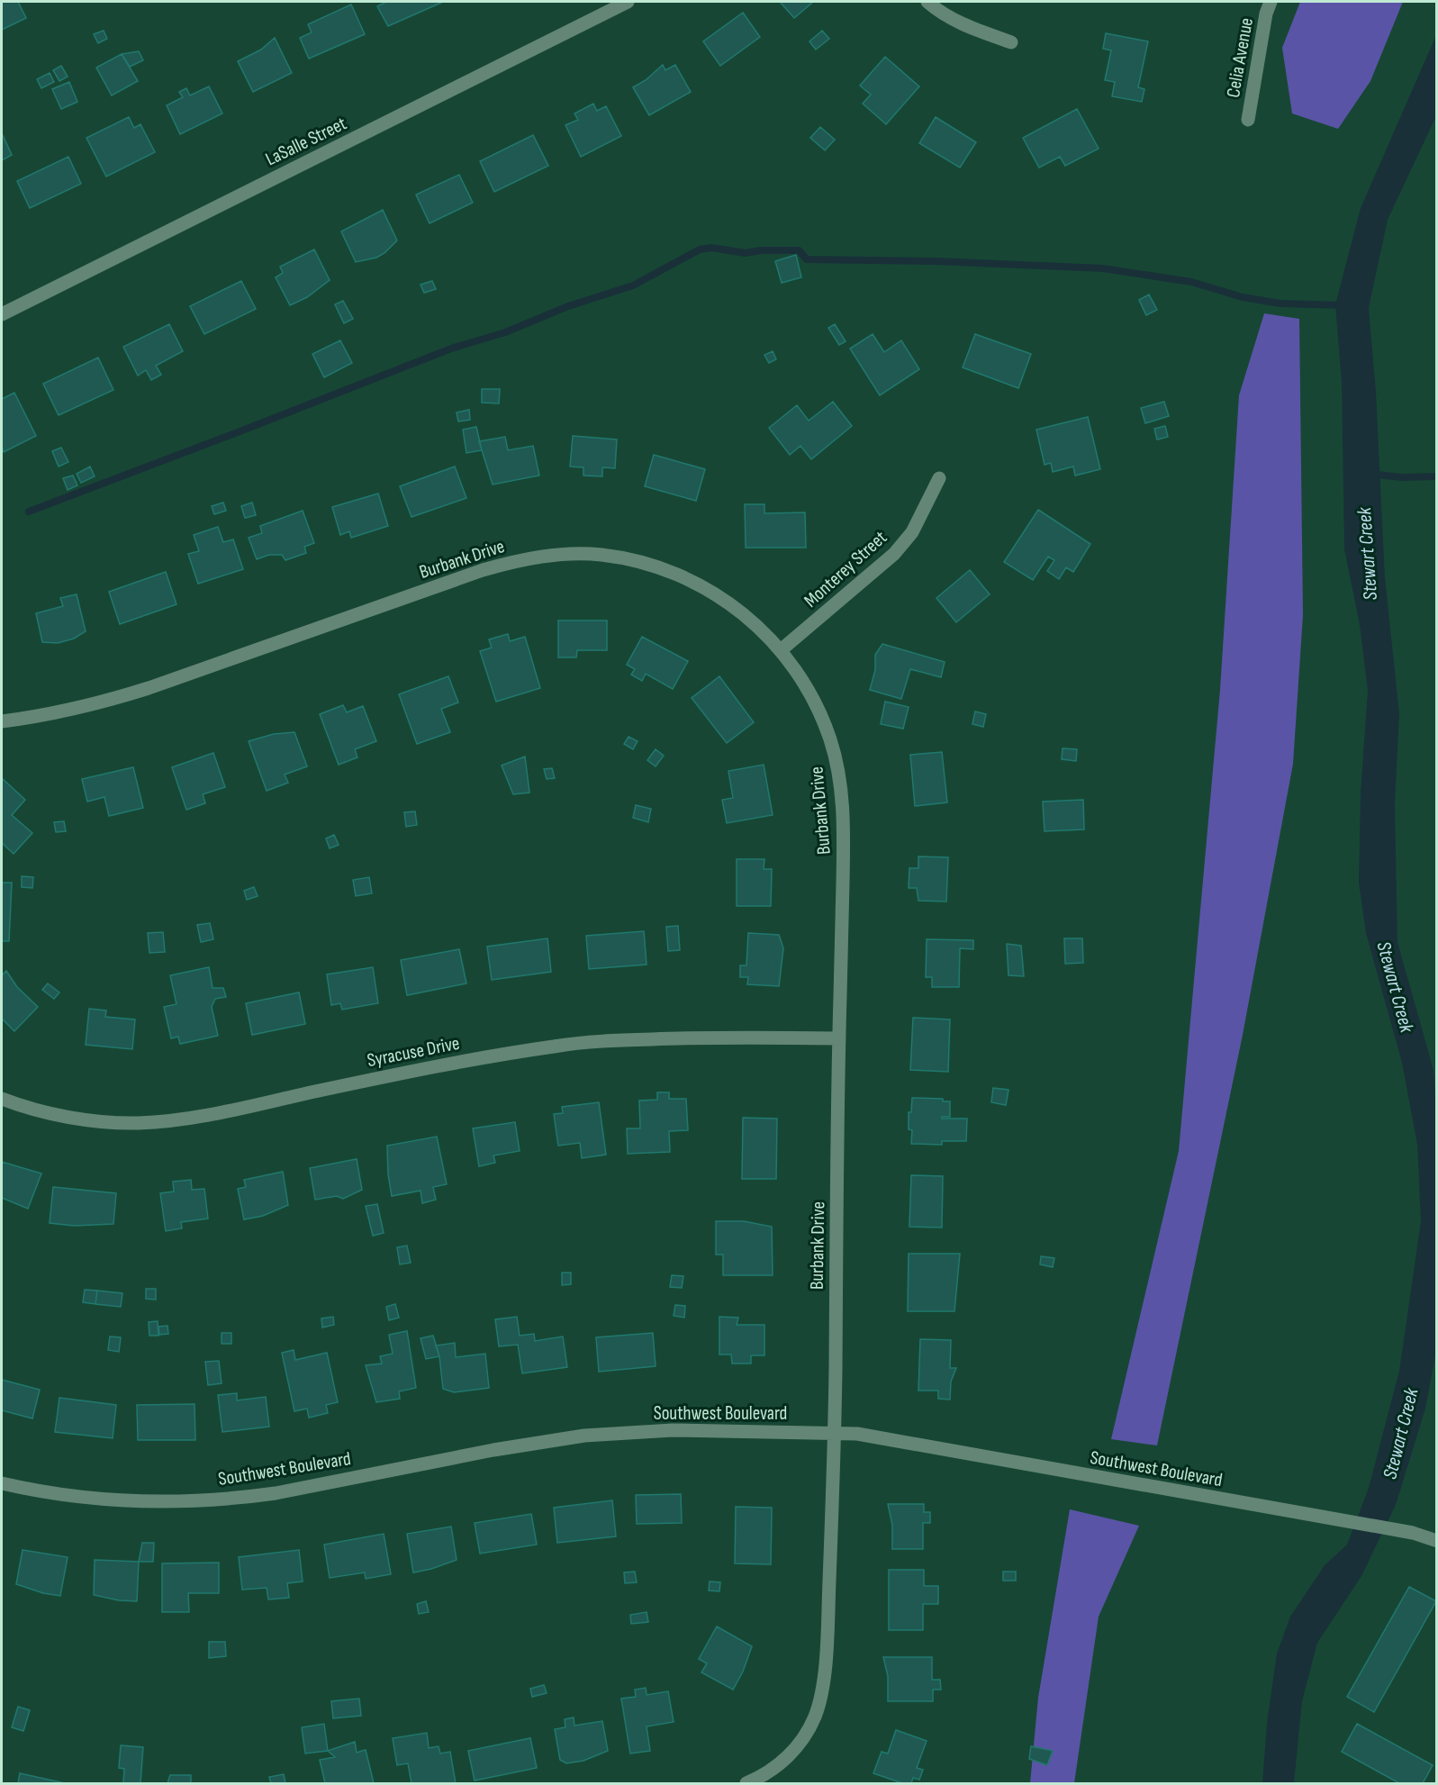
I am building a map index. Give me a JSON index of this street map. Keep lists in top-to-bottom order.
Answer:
{
  "streets": {
    "street": [
      "Celia Avenue",
      "LaSalle Street",
      "Burbank Drive",
      "Monterey Street",
      "Syracuse Drive",
      "Southwest Boulevard"
    ]
  },
  "crossings": [
    ["Burbank Drive", "Monterey Street"],
    ["Burbank Drive", "Syracuse Drive"],
    ["Burbank Drive", "Southwest Boulevard"]
  ],
  "water": ["Stewart Creek"]
}
